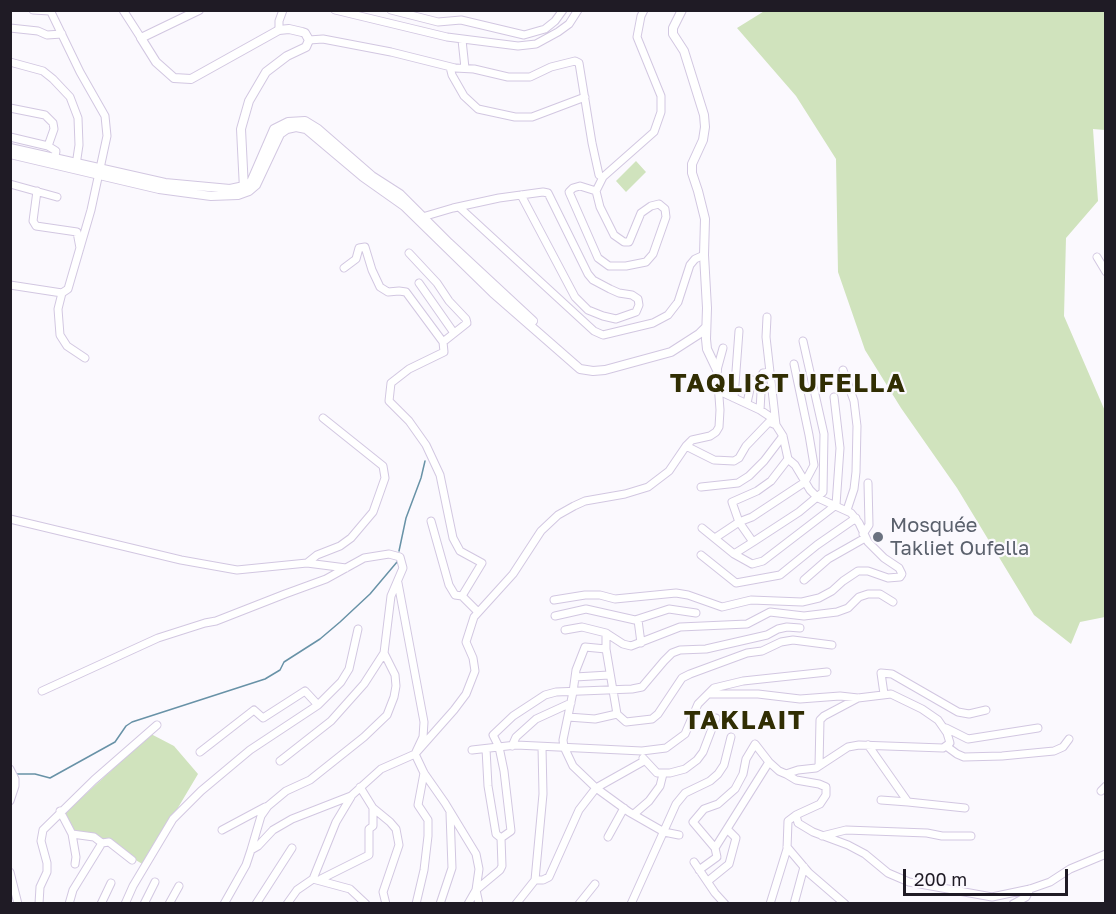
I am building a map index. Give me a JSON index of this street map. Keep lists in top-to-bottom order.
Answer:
{
  "districts": ["TAQLIƐT UFELLA", "TAKLAIT"],
  "places": ["Mosquée Takliet Oufella"],
  "scale_bar": "200 m"
}
